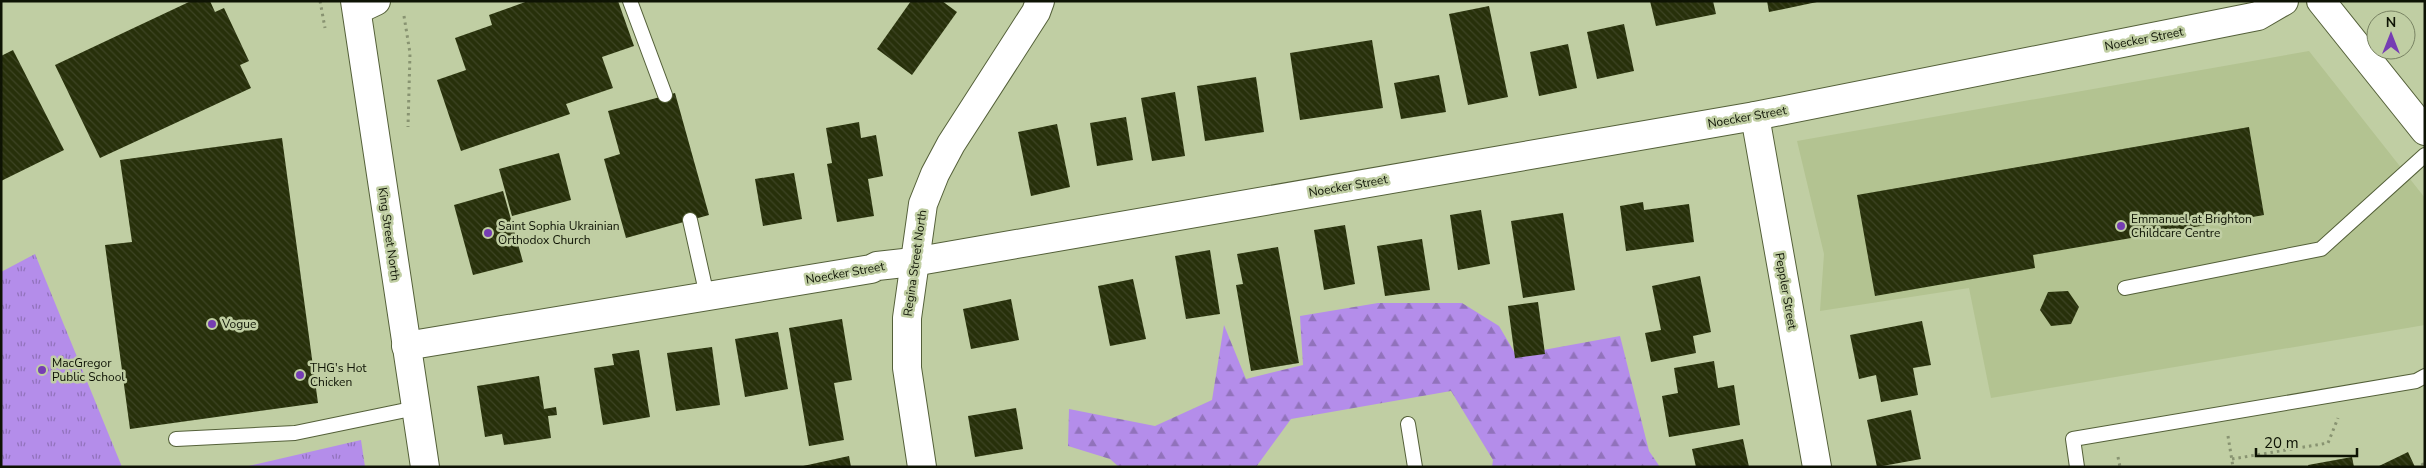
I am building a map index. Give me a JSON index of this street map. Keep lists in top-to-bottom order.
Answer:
{
  "streets": {
    "street": [
      "Noecker Street",
      "King Street North",
      "Regina Street North",
      "Peppler Street"
    ]
  },
  "crossings": [
    ["Noecker Street", "King Street North"],
    ["Noecker Street", "Regina Street North"],
    ["Noecker Street", "Peppler Street"]
  ],
  "places": [
    "Emmanuel at Brighton Childcare Centre",
    "Saint Sophia Ukrainian Orthodox Church",
    "Vogue",
    "MacGregor Public School",
    "THG's Hot Chicken"
  ],
  "scale_bar": "20 m",
  "north": "top"
}
